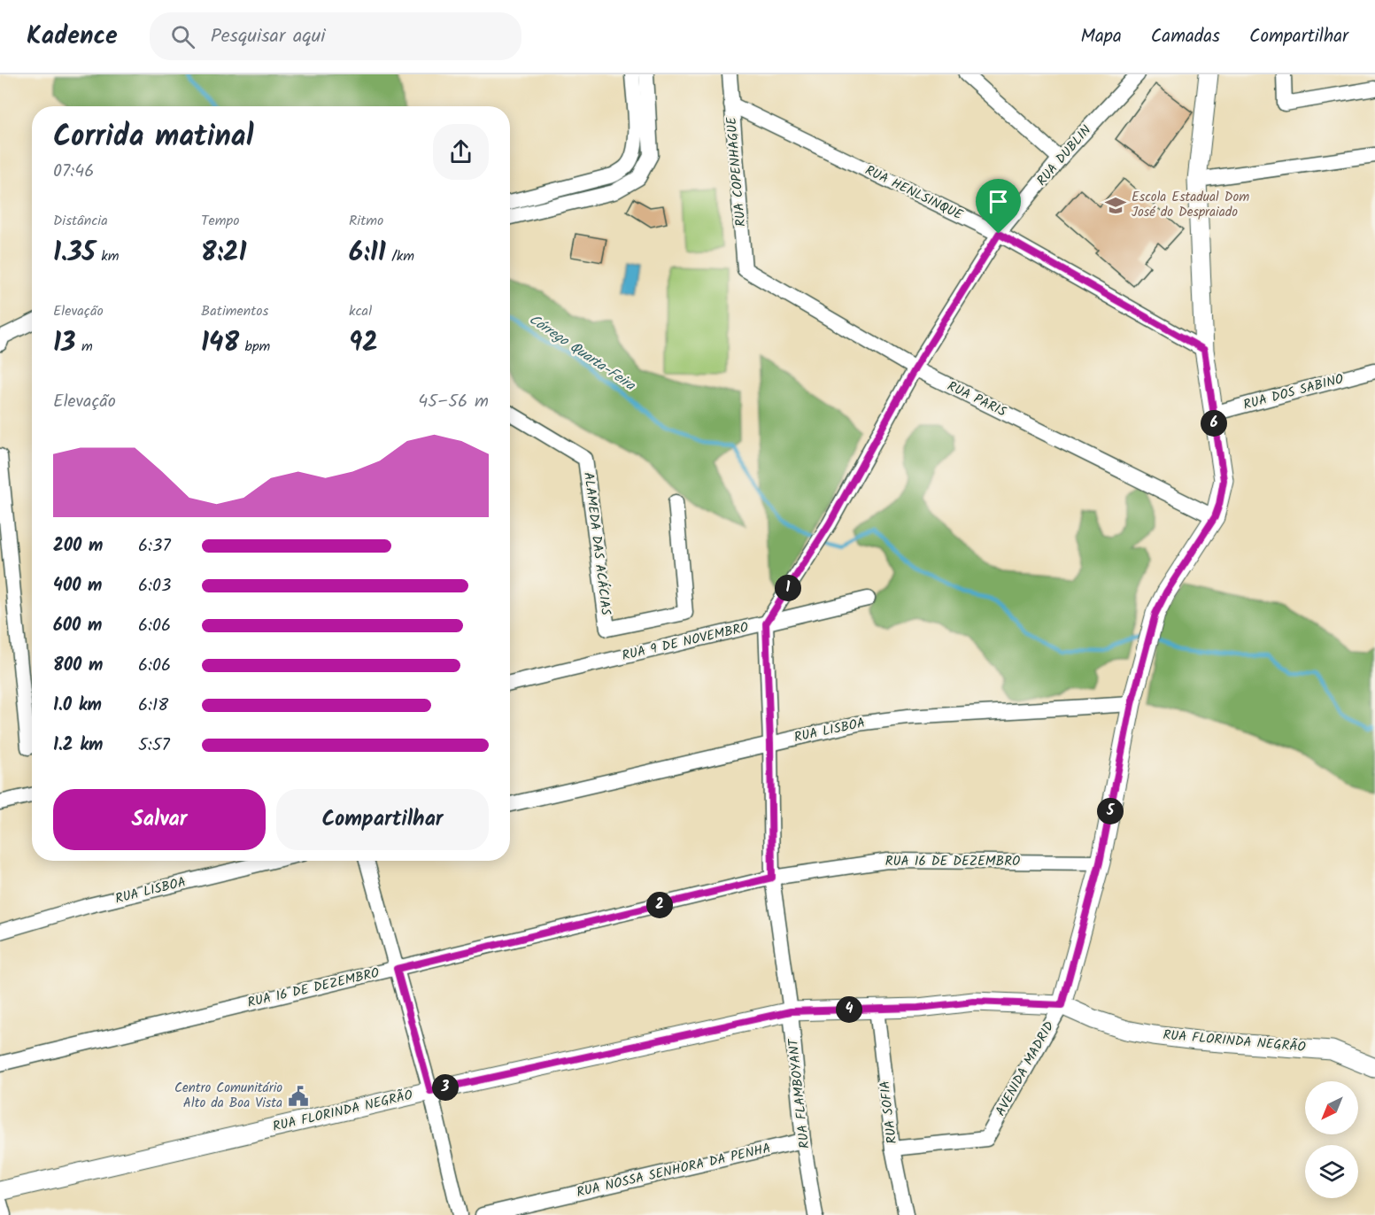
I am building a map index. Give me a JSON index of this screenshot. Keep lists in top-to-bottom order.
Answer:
{
  "streets": {
    "street": [
      "RUA DUBLIN",
      "RUA COPENHAGUE",
      "RUA HENLSINQUE",
      "RUA DOS SABINO",
      "RUA PARIS",
      "ALAMEDA DAS ACÁCIAS",
      "RUA 9 DE NOVEMBRO",
      "RUA LISBOA",
      "RUA 16 DE DEZEMBRO",
      "RUA FLORINDA NEGRÃO",
      "AVENIDA MADRID",
      "RUA FLAMBOYANT",
      "RUA SOFIA",
      "RUA NOSSA SENHORA DA PENHA"
    ]
  },
  "crossings": [
    ["RUA DUBLIN", "RUA HENLSINQUE"],
    ["RUA DUBLIN", "RUA PARIS"],
    ["RUA DUBLIN", "RUA 9 DE NOVEMBRO"],
    ["RUA DUBLIN", "RUA FLAMBOYANT"],
    ["RUA COPENHAGUE", "RUA HENLSINQUE"],
    ["RUA COPENHAGUE", "RUA PARIS"],
    ["RUA HENLSINQUE", "AVENIDA MADRID"],
    ["RUA DOS SABINO", "AVENIDA MADRID"],
    ["RUA PARIS", "AVENIDA MADRID"],
    ["RUA 9 DE NOVEMBRO", "RUA FLAMBOYANT"],
    ["RUA LISBOA", "AVENIDA MADRID"],
    ["RUA LISBOA", "RUA FLAMBOYANT"],
    ["RUA 16 DE DEZEMBRO", "AVENIDA MADRID"],
    ["RUA 16 DE DEZEMBRO", "RUA FLAMBOYANT"],
    ["RUA FLORINDA NEGRÃO", "AVENIDA MADRID"],
    ["RUA FLORINDA NEGRÃO", "RUA FLAMBOYANT"],
    ["RUA FLORINDA NEGRÃO", "RUA SOFIA"],
    ["AVENIDA MADRID", "RUA SOFIA"],
    ["RUA FLAMBOYANT", "RUA NOSSA SENHORA DA PENHA"]
  ],
  "water": ["Córrego Quarta-Feira"],
  "places": {
    "school or university": ["Escola Estadual Dom José do Despraiado"],
    "public building": ["Centro Comunitário Alto da Boa Vista"]
  },
  "north": "bottom left",
  "page": {
    "header": "Kadence",
    "search": "Pesquisar aqui",
    "nav": ["Mapa", "Camadas", "Compartilhar"],
    "heading": ["Corrida matinal", "07:46"],
    "stats": [
      ["Distância", "1.35 km"],
      ["Tempo", "8:21"],
      ["Ritmo", "6:11 /km"],
      ["Elevação", "13 m"],
      ["Batimentos", "148 bpm"],
      ["kcal", "92"]
    ],
    "chart": ["Elevação", "45–56 m"],
    "pins": [
      "6",
      "1",
      "5",
      "2",
      "4",
      "3"
    ],
    "list": [
      {
        "name": "200 m",
        "note": "6:37"
      },
      {
        "name": "400 m",
        "note": "6:03"
      },
      {
        "name": "600 m",
        "note": "6:06"
      },
      {
        "name": "800 m",
        "note": "6:06"
      },
      {
        "name": "1.0 km",
        "note": "6:18"
      },
      {
        "name": "1.2 km",
        "note": "5:57"
      }
    ],
    "buttons": ["Salvar", "Compartilhar"]
  }
}
